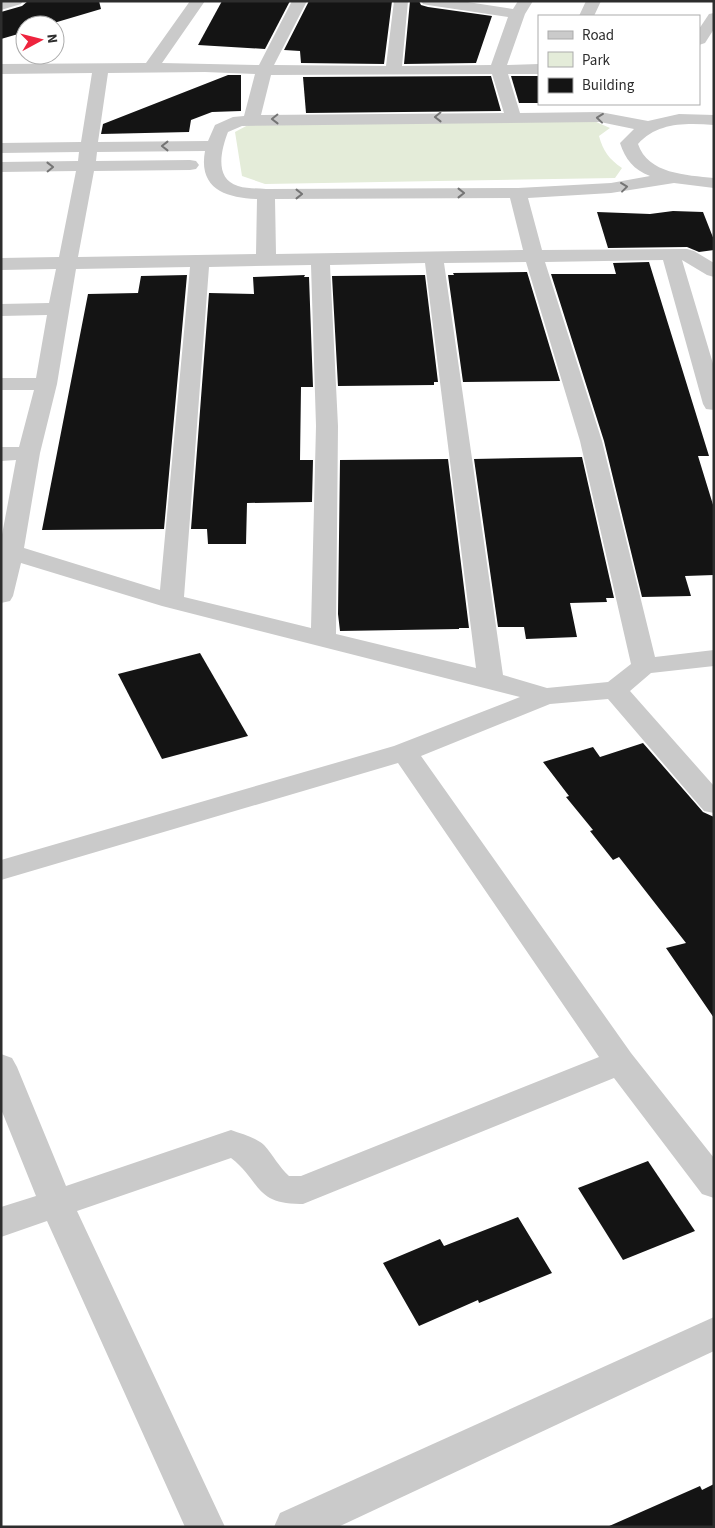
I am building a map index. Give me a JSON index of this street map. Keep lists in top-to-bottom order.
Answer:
{
  "legend": ["Road", "Park", "Building"],
  "north": "right"
}
